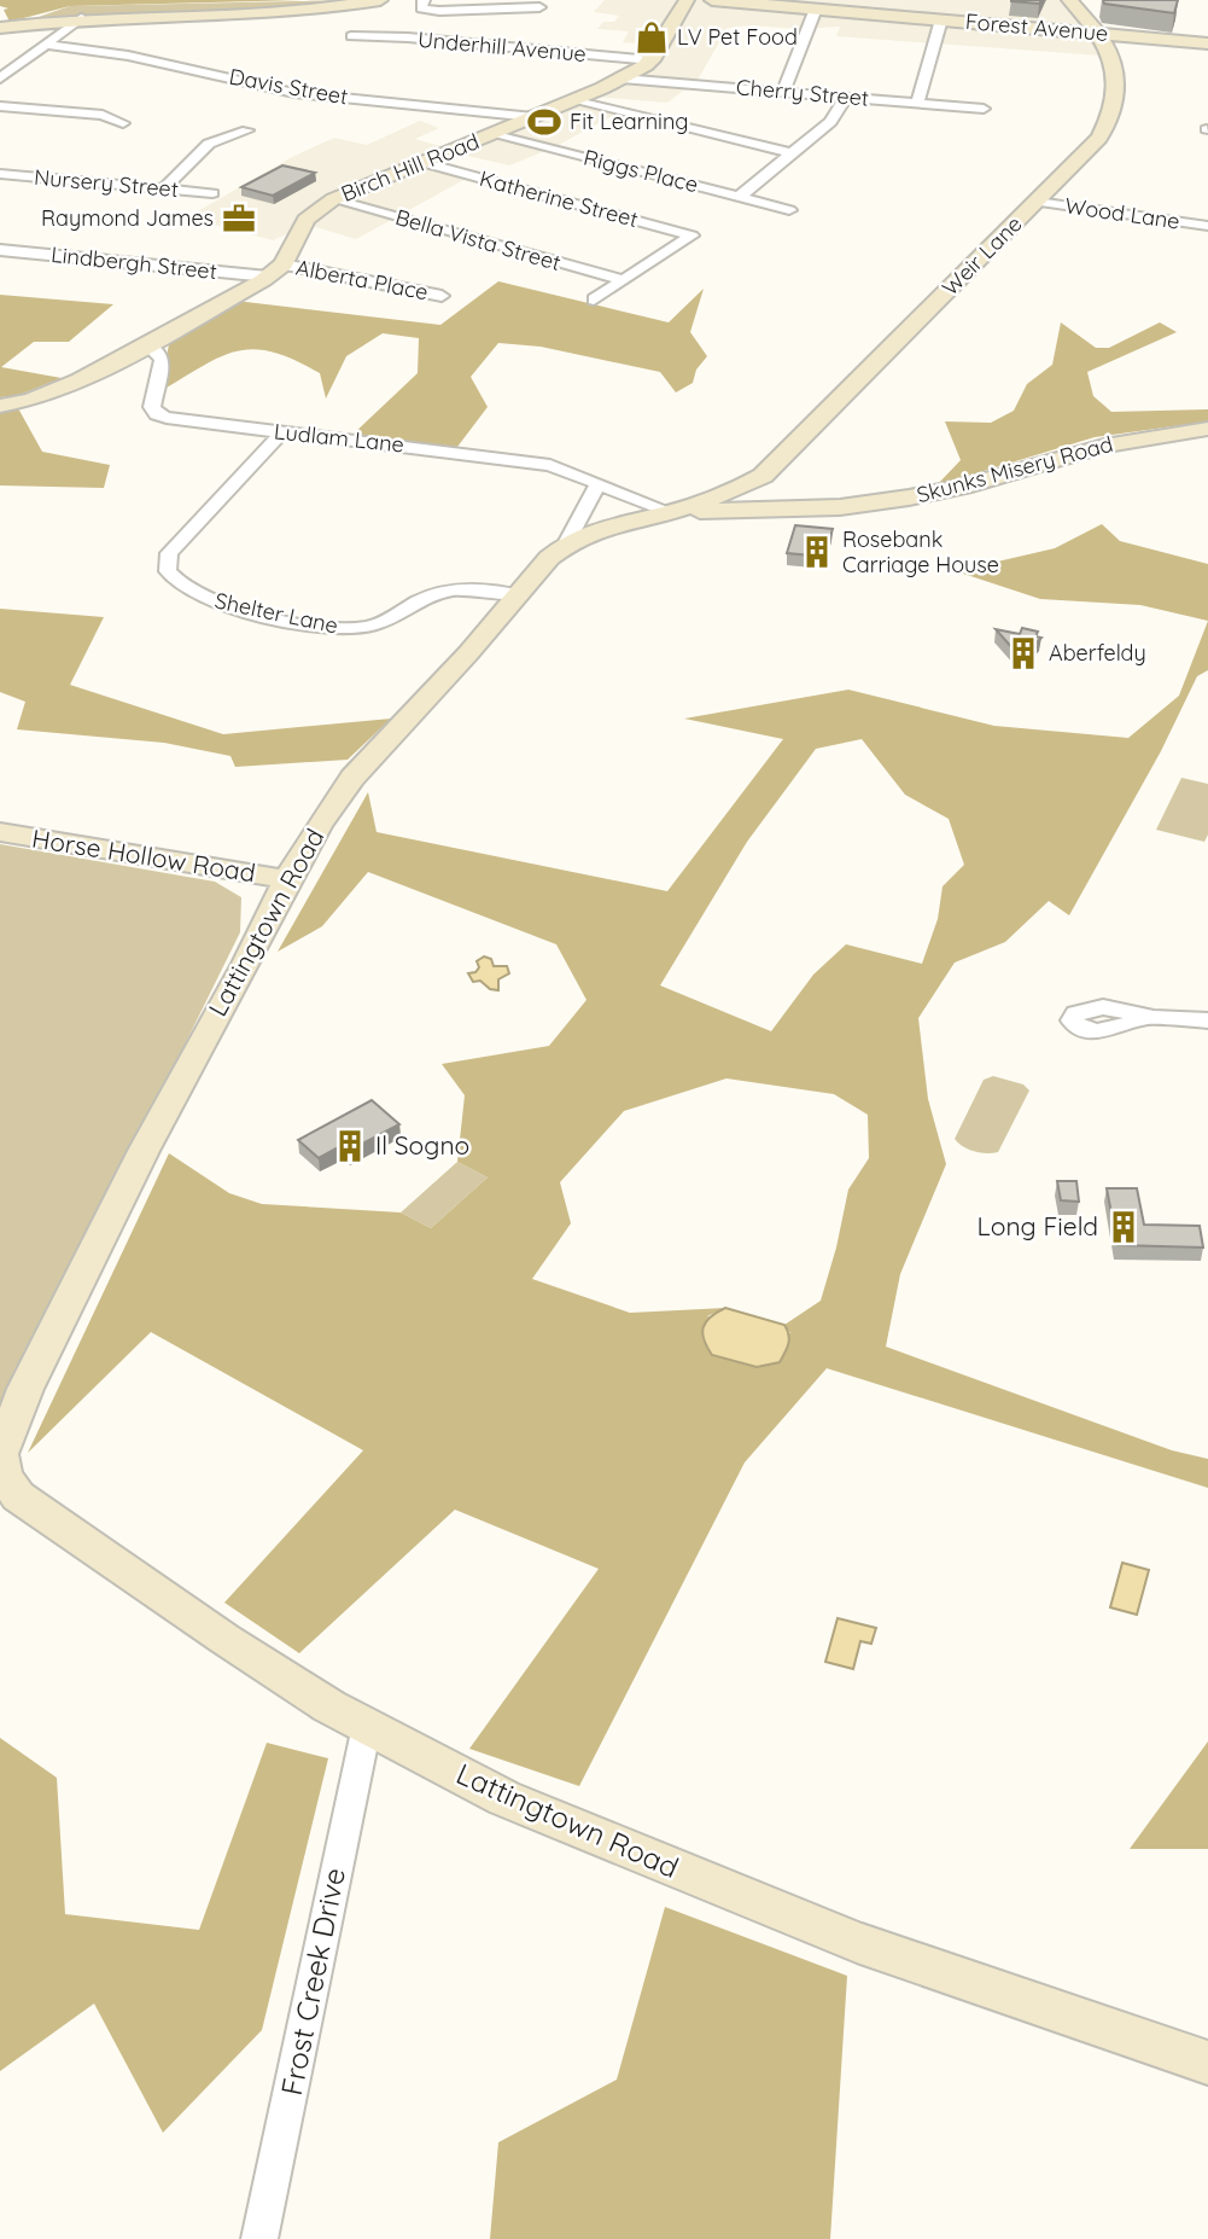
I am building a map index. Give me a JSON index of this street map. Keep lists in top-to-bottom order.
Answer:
{
  "streets": {
    "street": [
      "Forest Avenue",
      "Underhill Avenue",
      "Davis Street",
      "Cherry Street",
      "Birch Hill Road",
      "Riggs Place",
      "Nursery Street",
      "Katherine Street",
      "Wood Lane",
      "Bella Vista Street",
      "Weir Lane",
      "Lindbergh Street",
      "Alberta Place",
      "Ludlam Lane",
      "Skunks Misery Road",
      "Shelter Lane",
      "Horse Hollow Road",
      "Lattingtown Road",
      "Frost Creek Drive"
    ]
  },
  "crossings": [
    ["Forest Avenue", "Weir Lane"],
    ["Underhill Avenue", "Birch Hill Road"],
    ["Davis Street", "Birch Hill Road"],
    ["Cherry Street", "Birch Hill Road"],
    ["Birch Hill Road", "Riggs Place"],
    ["Birch Hill Road", "Katherine Street"],
    ["Birch Hill Road", "Bella Vista Street"],
    ["Birch Hill Road", "Lindbergh Street"],
    ["Birch Hill Road", "Alberta Place"],
    ["Katherine Street", "Bella Vista Street"],
    ["Wood Lane", "Weir Lane"],
    ["Weir Lane", "Ludlam Lane"],
    ["Weir Lane", "Skunks Misery Road"],
    ["Weir Lane", "Lattingtown Road"],
    ["Lindbergh Street", "Alberta Place"],
    ["Ludlam Lane", "Skunks Misery Road"],
    ["Ludlam Lane", "Shelter Lane"],
    ["Ludlam Lane", "Lattingtown Road"],
    ["Skunks Misery Road", "Lattingtown Road"],
    ["Shelter Lane", "Lattingtown Road"],
    ["Horse Hollow Road", "Lattingtown Road"],
    ["Lattingtown Road", "Frost Creek Drive"]
  ],
  "places": {
    "shop": ["LV Pet Food"],
    "sports": ["Fit Learning"],
    "office": ["Raymond James"],
    "building": [
      "Rosebank Carriage House",
      "Aberfeldy",
      "Il Sogno",
      "Long Field"
    ]
  }
}
